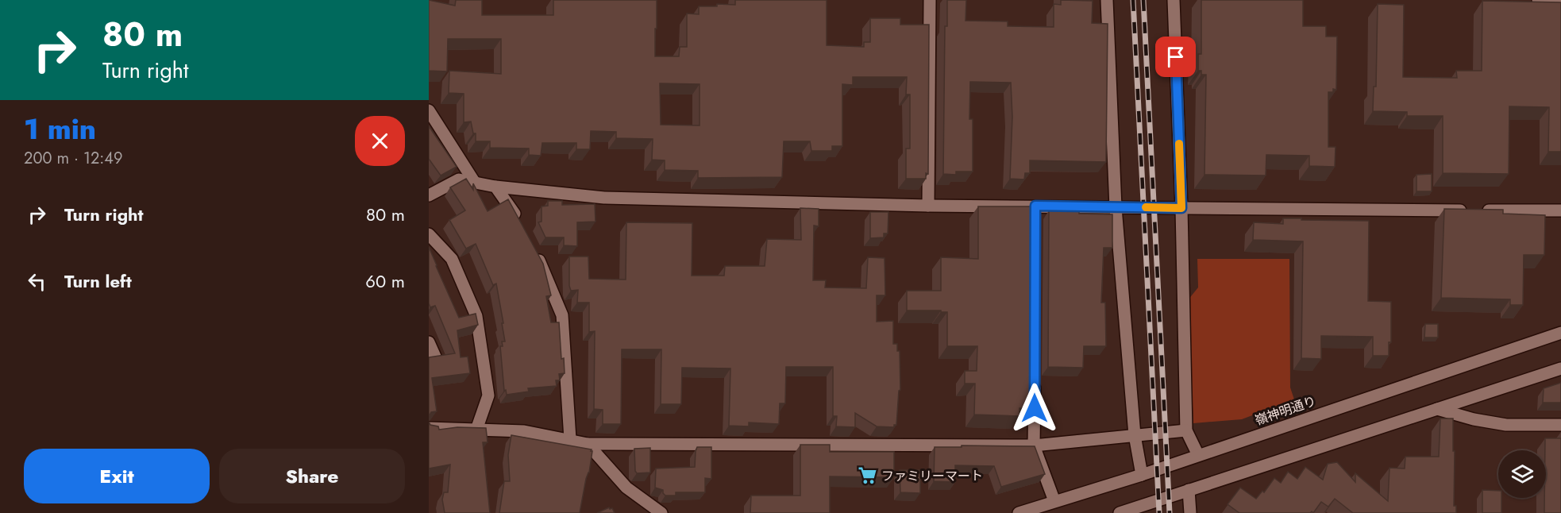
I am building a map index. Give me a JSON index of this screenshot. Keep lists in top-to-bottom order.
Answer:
{
  "streets": {
    "street": ["嶺神明通り"]
  },
  "places": {
    "supermarket": ["ファミリーマート"]
  },
  "page": {
    "turn": ["80 m", "Turn right"],
    "heading": ["1 min", "200 m · 12:49"],
    "list": [
      {
        "name": "Turn right",
        "value": "80 m"
      },
      {
        "name": "Turn left",
        "value": "60 m"
      }
    ],
    "buttons": ["Exit", "Share"]
  }
}
